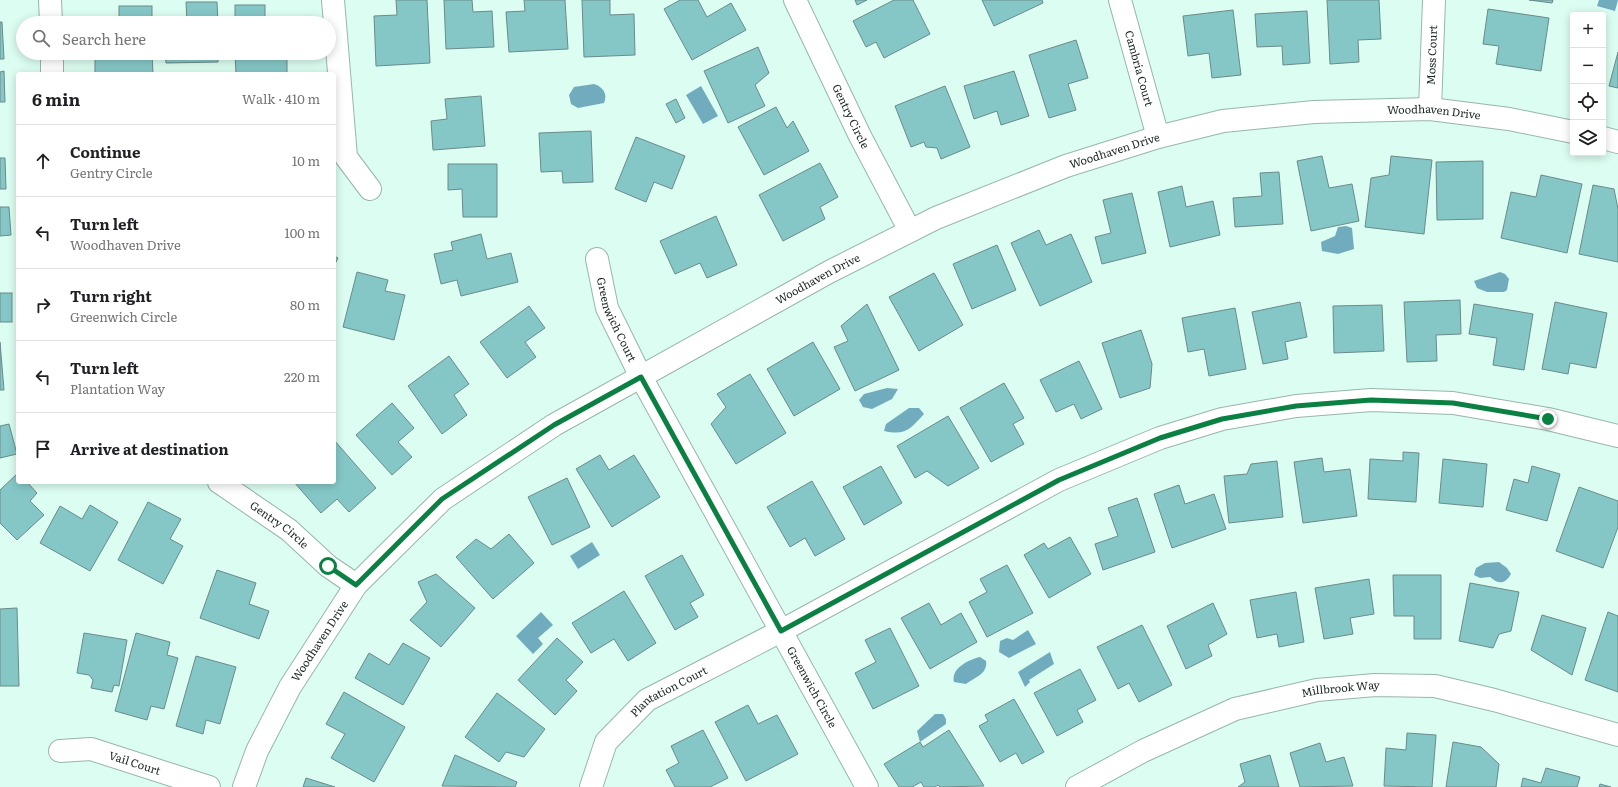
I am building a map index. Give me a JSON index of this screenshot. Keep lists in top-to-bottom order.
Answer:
{
  "streets": {
    "street": [
      "Moss Court",
      "Cambria Court",
      "Woodhaven Drive",
      "Gentry Circle",
      "Greenwich Court",
      "Greenwich Circle",
      "Millbrook Way",
      "Plantation Court",
      "Vail Court"
    ]
  },
  "crossings": [
    ["Moss Court", "Woodhaven Drive"],
    ["Cambria Court", "Woodhaven Drive"],
    ["Woodhaven Drive", "Gentry Circle"],
    ["Woodhaven Drive", "Greenwich Court"],
    ["Woodhaven Drive", "Greenwich Circle"],
    ["Greenwich Court", "Greenwich Circle"],
    ["Greenwich Circle", "Plantation Court"]
  ],
  "page": {
    "map_buttons": ["+", "−"],
    "search": "Search here",
    "heading": ["6 min", "Walk · 410 m"],
    "list": [
      ["Continue", "Gentry Circle", "10 m"],
      ["Turn left", "Woodhaven Drive", "100 m"],
      ["Turn right", "Greenwich Circle", "80 m"],
      ["Turn left", "Plantation Way", "220 m"],
      "Arrive at destination"
    ]
  }
}
